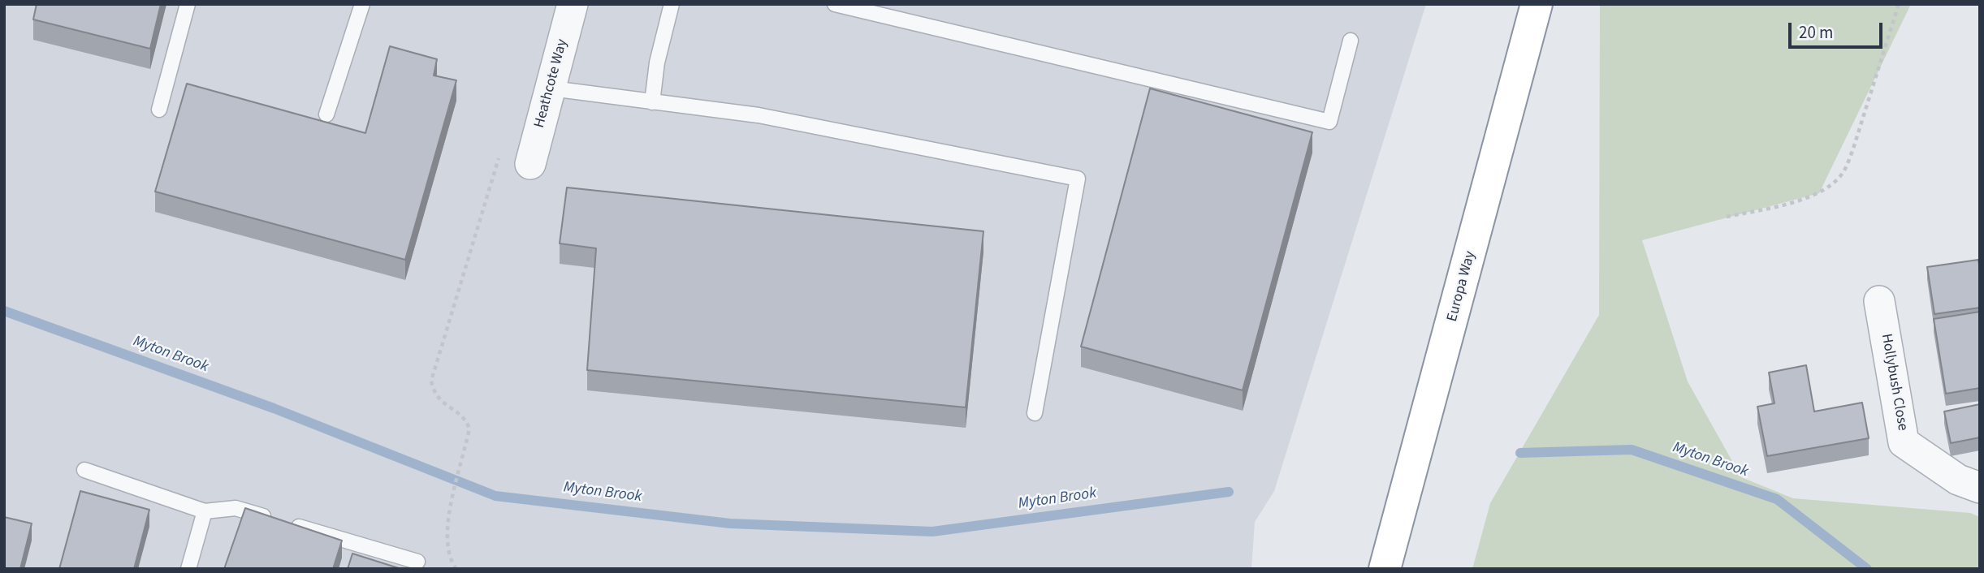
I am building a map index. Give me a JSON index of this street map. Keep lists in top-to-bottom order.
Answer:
{
  "streets": {
    "highway": ["Europa Way"],
    "street": ["Heathcote Way", "Hollybush Close"]
  },
  "water": ["Myton Brook"],
  "scale_bar": "20 m"
}
